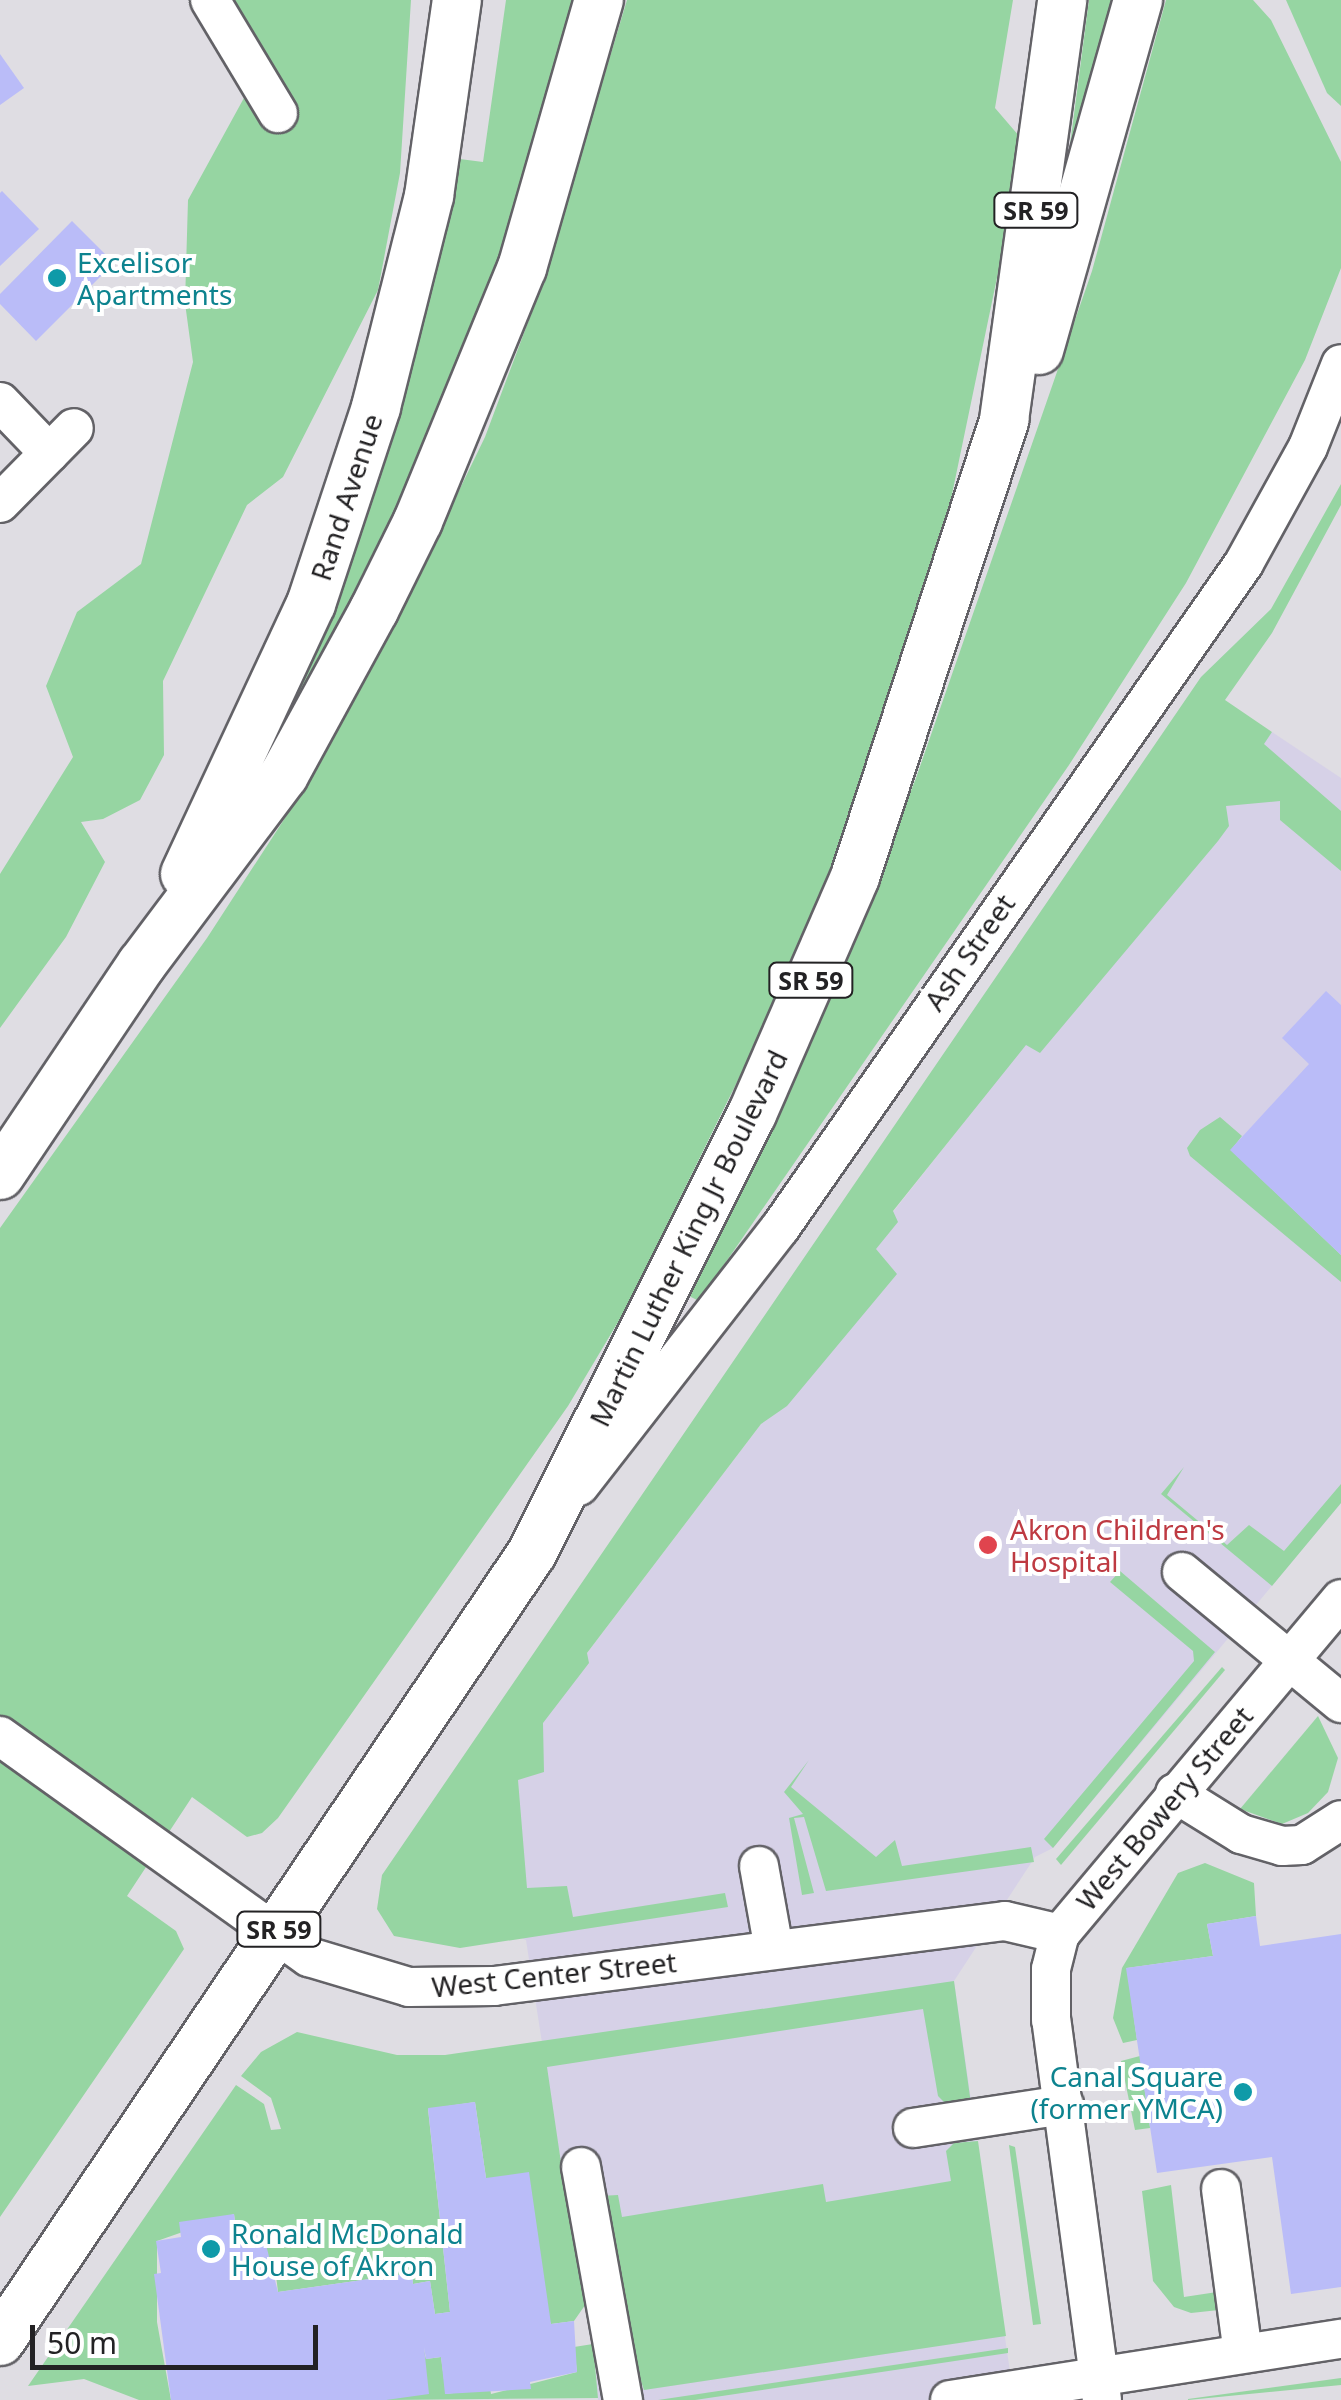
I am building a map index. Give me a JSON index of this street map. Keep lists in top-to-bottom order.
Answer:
{
  "streets": {
    "main road": ["SR 59", "Rand Avenue", "Martin Luther King Jr Boulevard"],
    "street": ["Ash Street", "West Bowery Street", "West Center Street"]
  },
  "crossings": [
    ["Ash Street", "Martin Luther King Jr Boulevard"],
    ["Martin Luther King Jr Boulevard", "West Center Street"],
    ["West Bowery Street", "West Center Street"]
  ],
  "places": [
    "Excelisor Apartments",
    "Akron Children's Hospital",
    "Canal Square (former YMCA)",
    "Ronald McDonald House of Akron"
  ],
  "scale_bar": "50 m"
}
